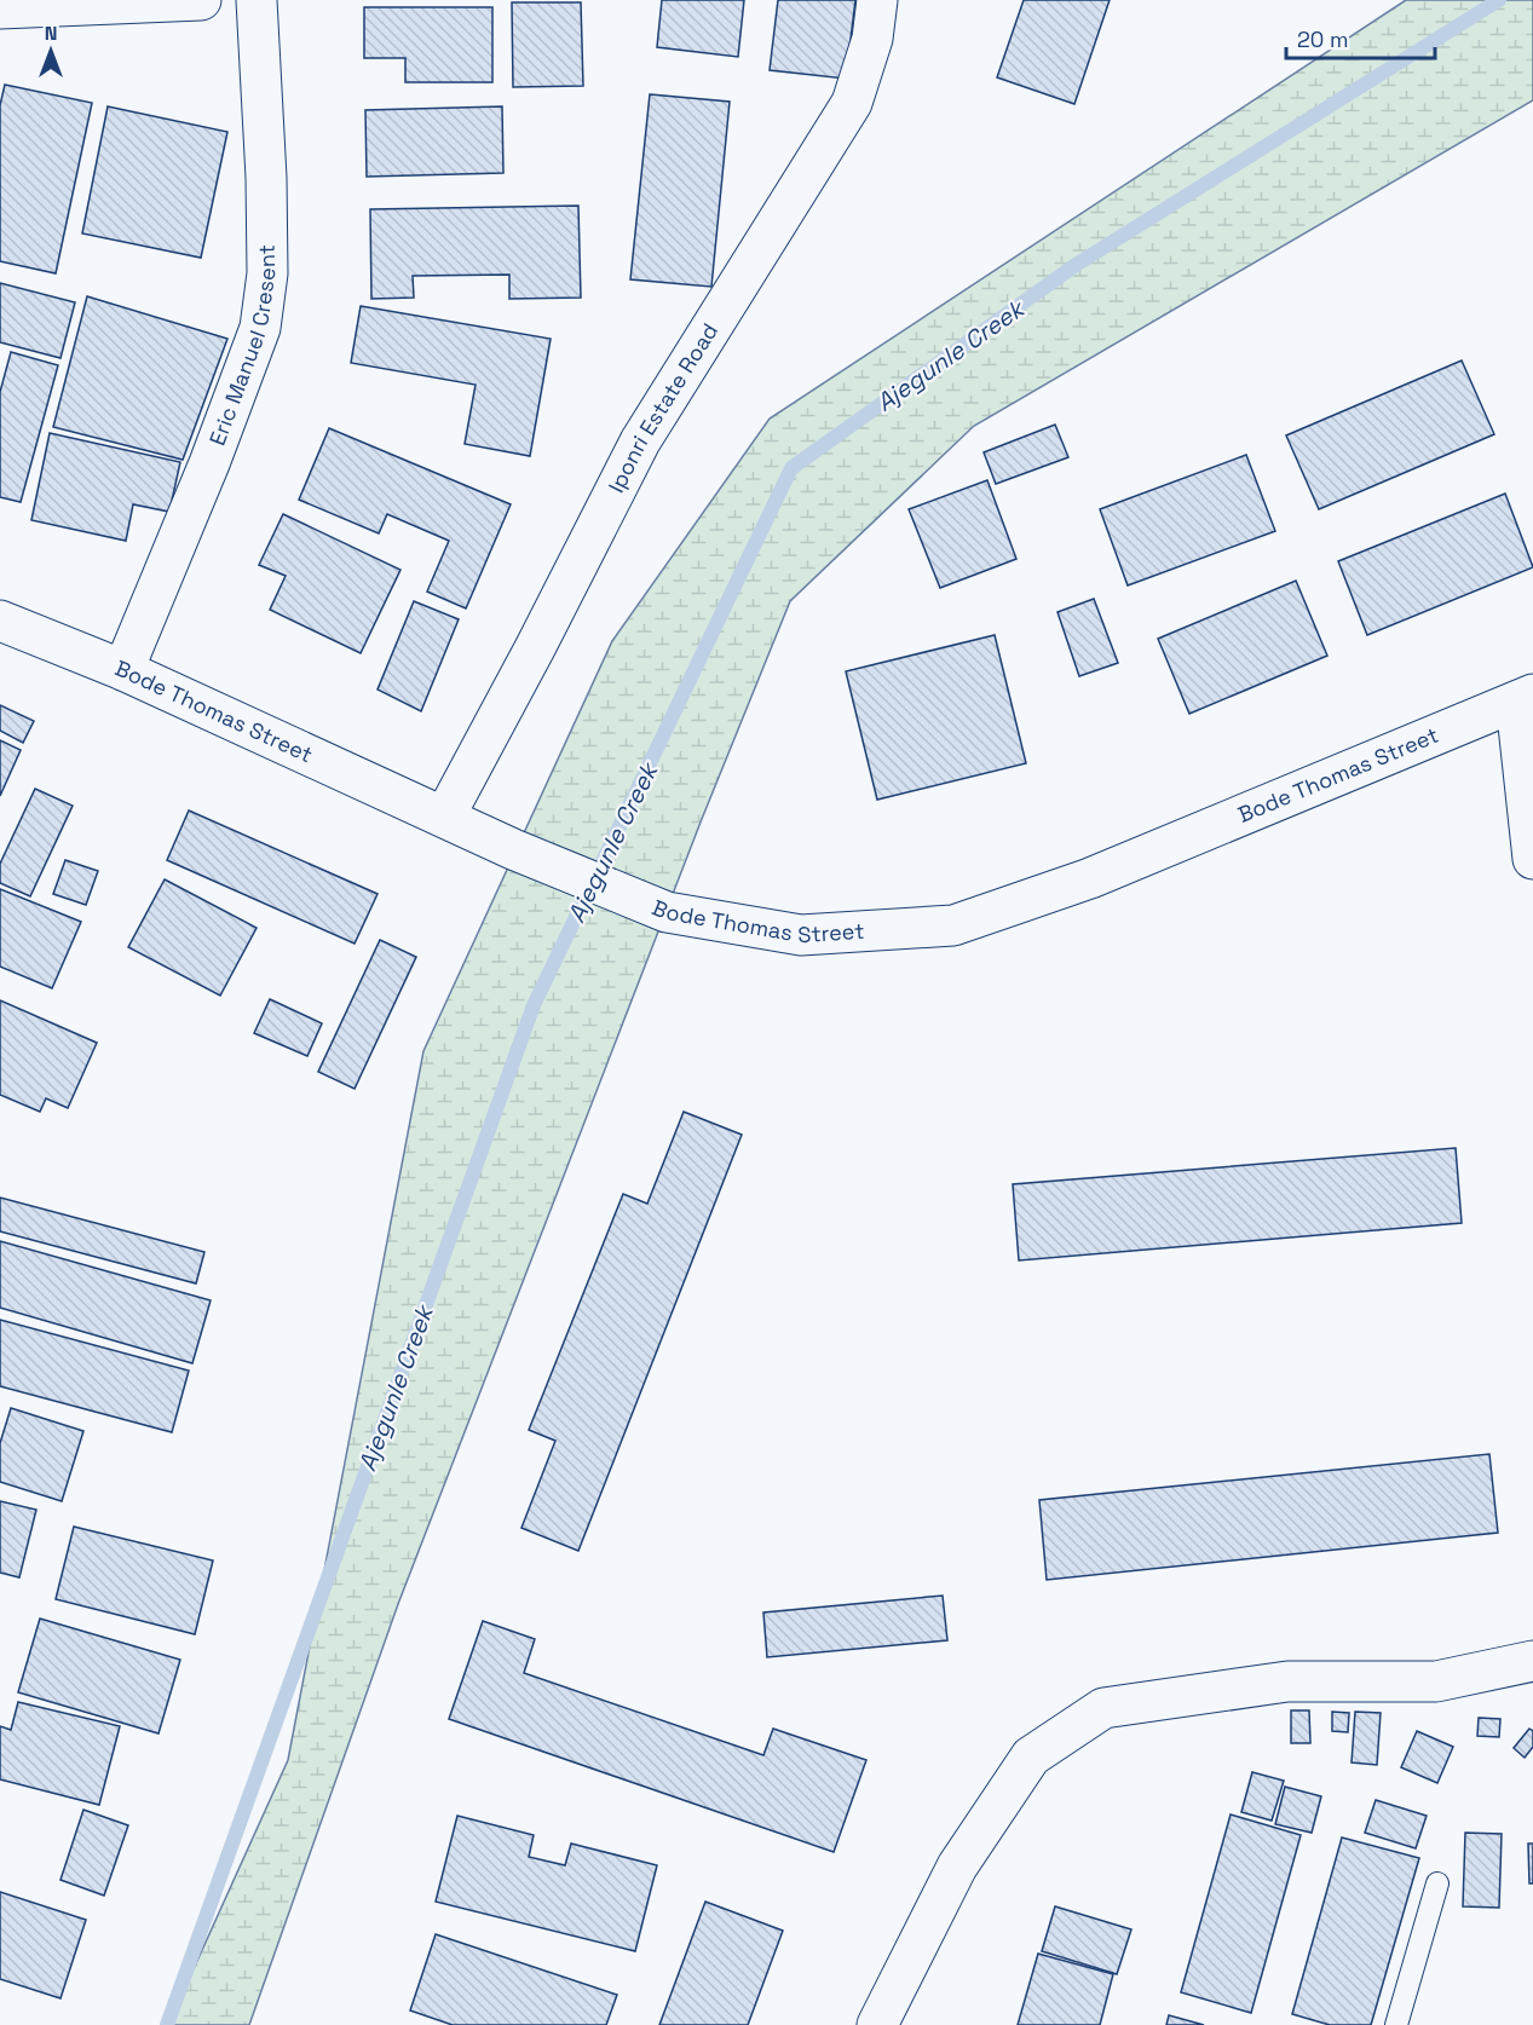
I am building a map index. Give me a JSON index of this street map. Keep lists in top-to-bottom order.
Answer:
{
  "streets": {
    "street": ["Eric Manuel Cresent", "Iponri Estate Road", "Bode Thomas Street"]
  },
  "crossings": [
    ["Eric Manuel Cresent", "Bode Thomas Street"],
    ["Iponri Estate Road", "Bode Thomas Street"]
  ],
  "water": ["Ajegunle Creek"],
  "scale_bar": "20 m",
  "north": "top"
}
